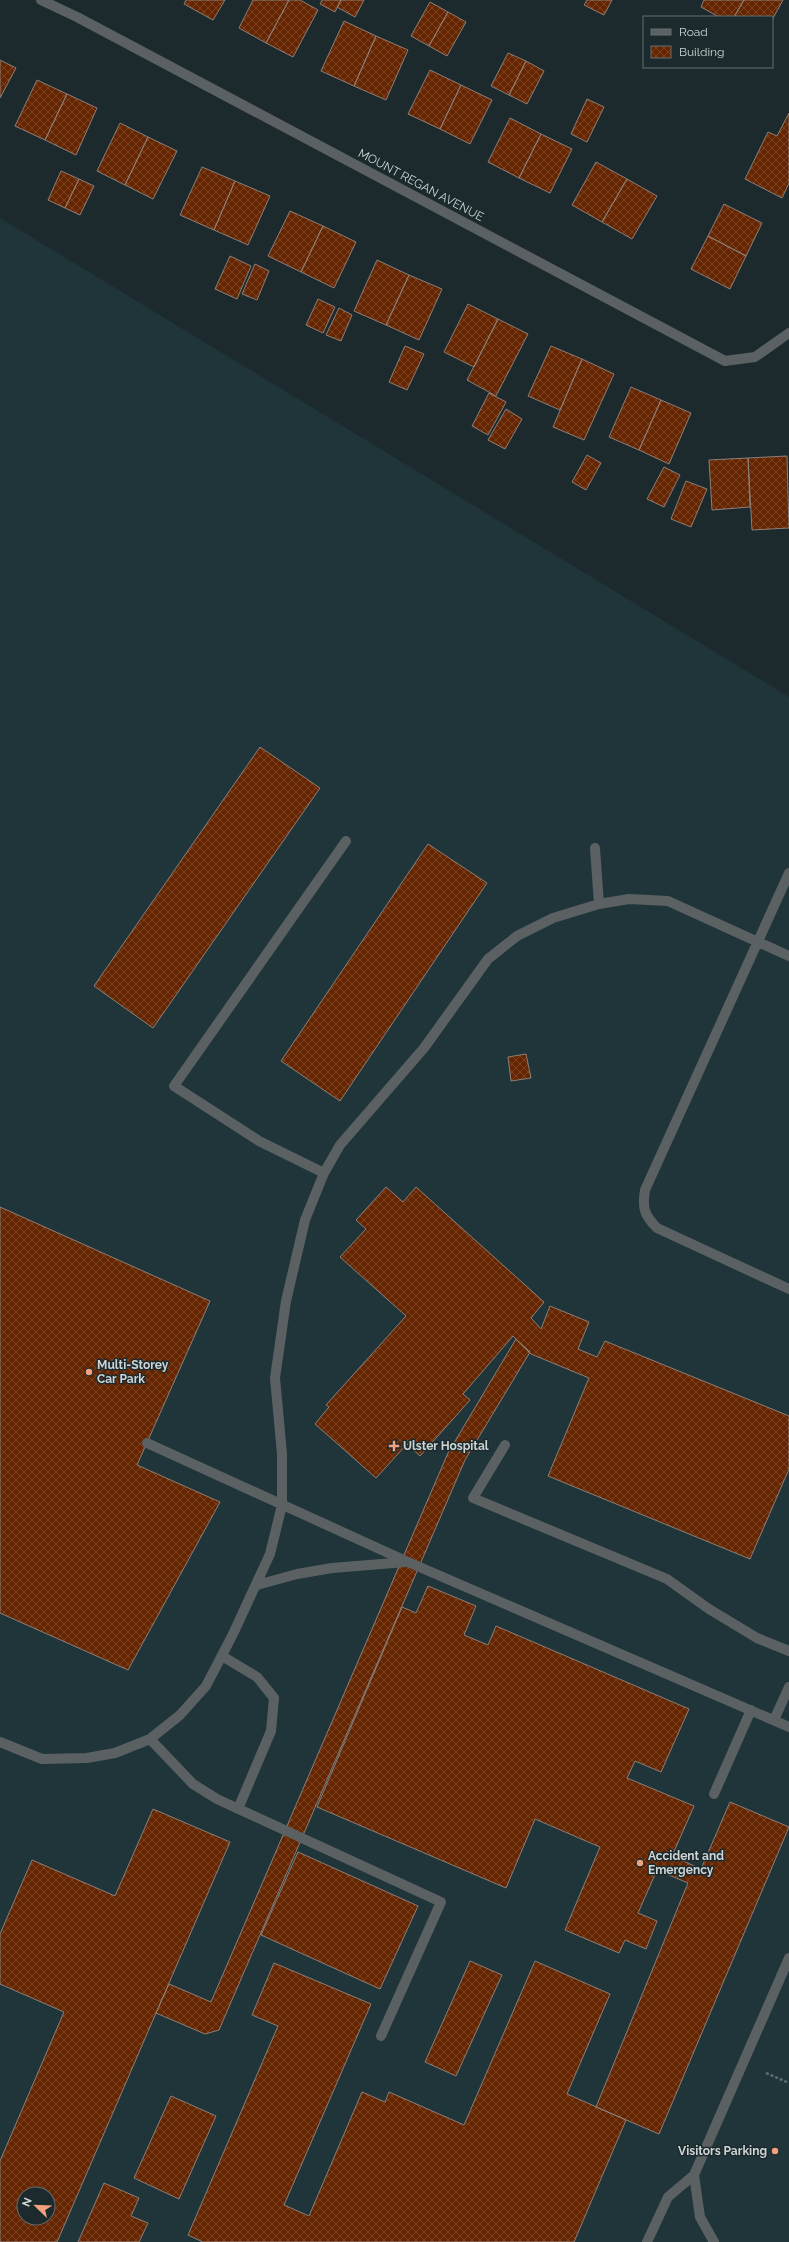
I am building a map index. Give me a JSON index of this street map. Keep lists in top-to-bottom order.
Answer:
{
  "streets": {
    "street": ["MOUNT REGAN AVENUE"]
  },
  "places": {
    "other": ["Multi-Storey Car Park", "Accident and Emergency", "Visitors Parking"],
    "health": ["Ulster Hospital"]
  },
  "legend": ["Road", "Building"],
  "north": "top left"
}
